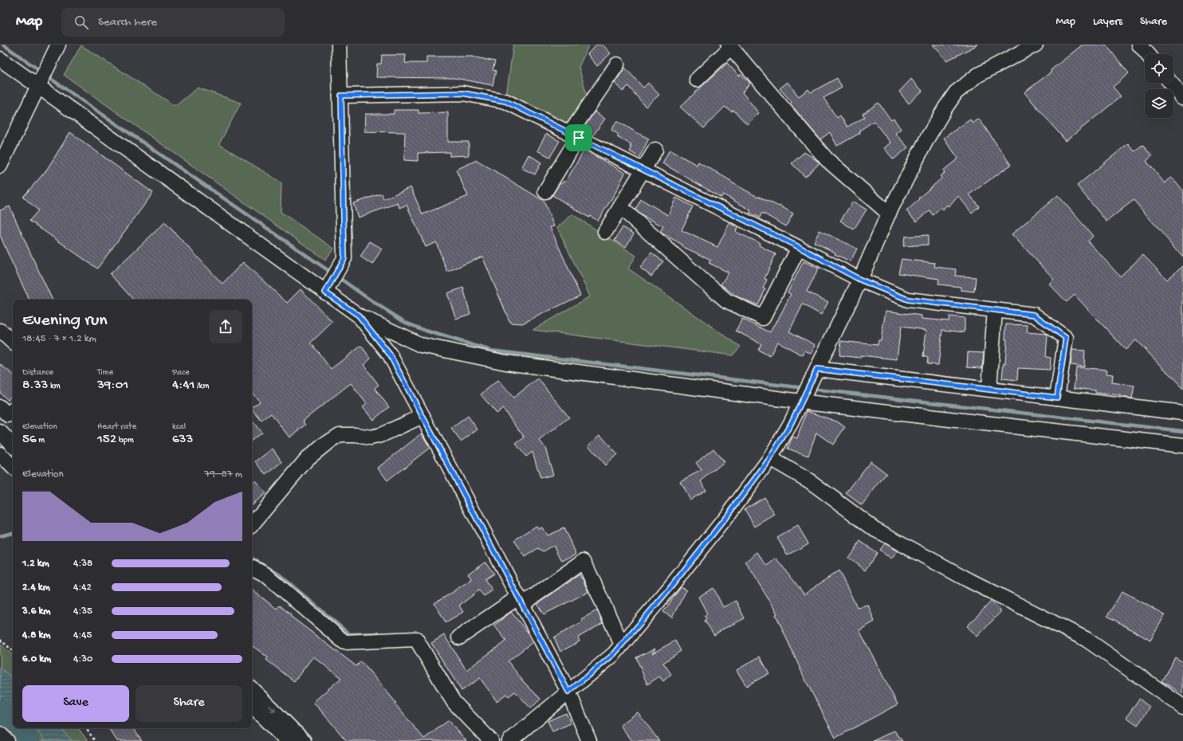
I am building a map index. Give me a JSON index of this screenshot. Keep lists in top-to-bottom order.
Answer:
{
  "page": {
    "header": "Map",
    "search": "Search here",
    "nav": ["Map", "Layers", "Share"],
    "heading": ["Evening run", "18:45 · 7 × 1.2 km"],
    "stats": [
      ["Distance", "8.33 km"],
      ["Time", "39:01"],
      ["Pace", "4:41 /km"],
      ["Elevation", "56 m"],
      ["Heart rate", "152 bpm"],
      ["kcal", "633"]
    ],
    "chart": ["Elevation", "79–87 m"],
    "list": [
      {
        "name": "1.2 km",
        "note": "4:38"
      },
      {
        "name": "2.4 km",
        "note": "4:42"
      },
      {
        "name": "3.6 km",
        "note": "4:35"
      },
      {
        "name": "4.8 km",
        "note": "4:45"
      },
      {
        "name": "6.0 km",
        "note": "4:30"
      }
    ],
    "buttons": ["Save", "Share"]
  }
}
